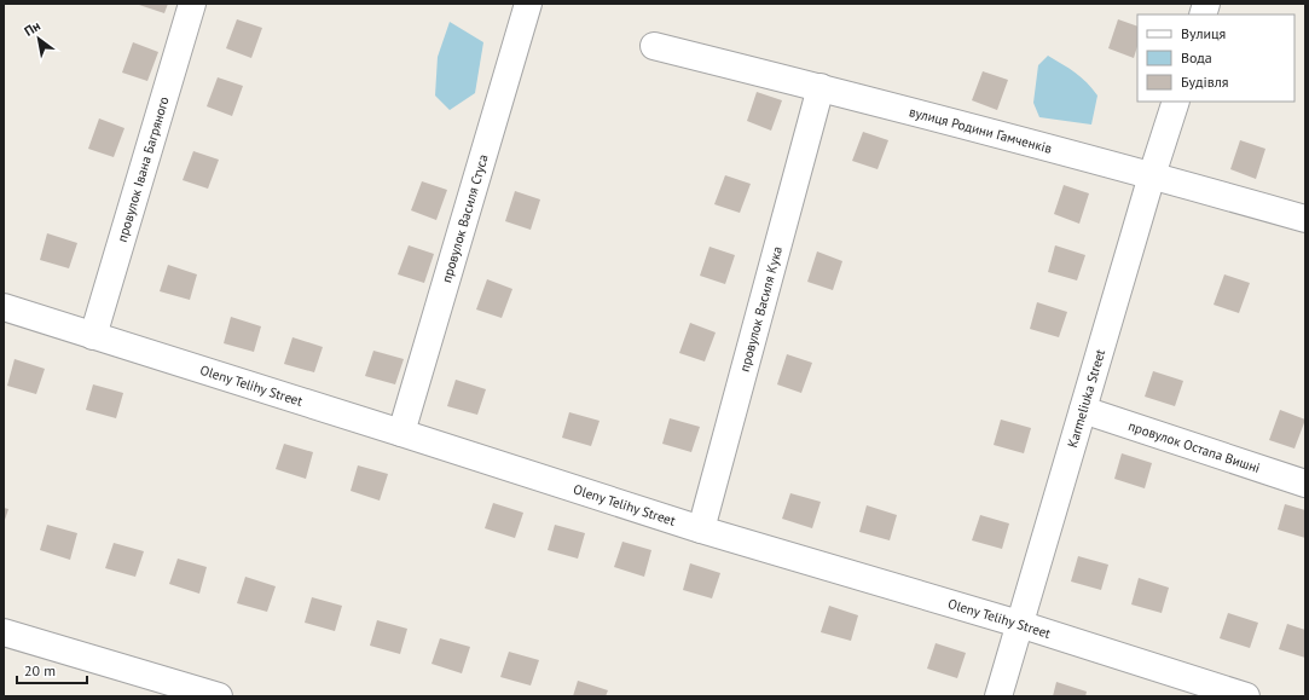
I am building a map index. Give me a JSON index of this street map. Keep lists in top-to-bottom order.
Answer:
{
  "streets": {
    "street": [
      "вулиця Родини Гамченків",
      "провулок Івана Багряного",
      "провулок Василя Стуса",
      "провулок Василя Кука",
      "Oleny Telihy Street",
      "Karmeliuka Street",
      "провулок Остапа Вишні"
    ]
  },
  "crossings": [
    ["вулиця Родини Гамченків", "провулок Василя Кука"],
    ["вулиця Родини Гамченків", "Karmeliuka Street"],
    ["провулок Івана Багряного", "Oleny Telihy Street"],
    ["провулок Василя Стуса", "Oleny Telihy Street"],
    ["провулок Василя Кука", "Oleny Telihy Street"],
    ["Oleny Telihy Street", "Karmeliuka Street"],
    ["Karmeliuka Street", "провулок Остапа Вишні"]
  ],
  "legend": ["Вулиця", "Вода", "Будівля"],
  "scale_bar": "20 m",
  "north": "top left"
}
